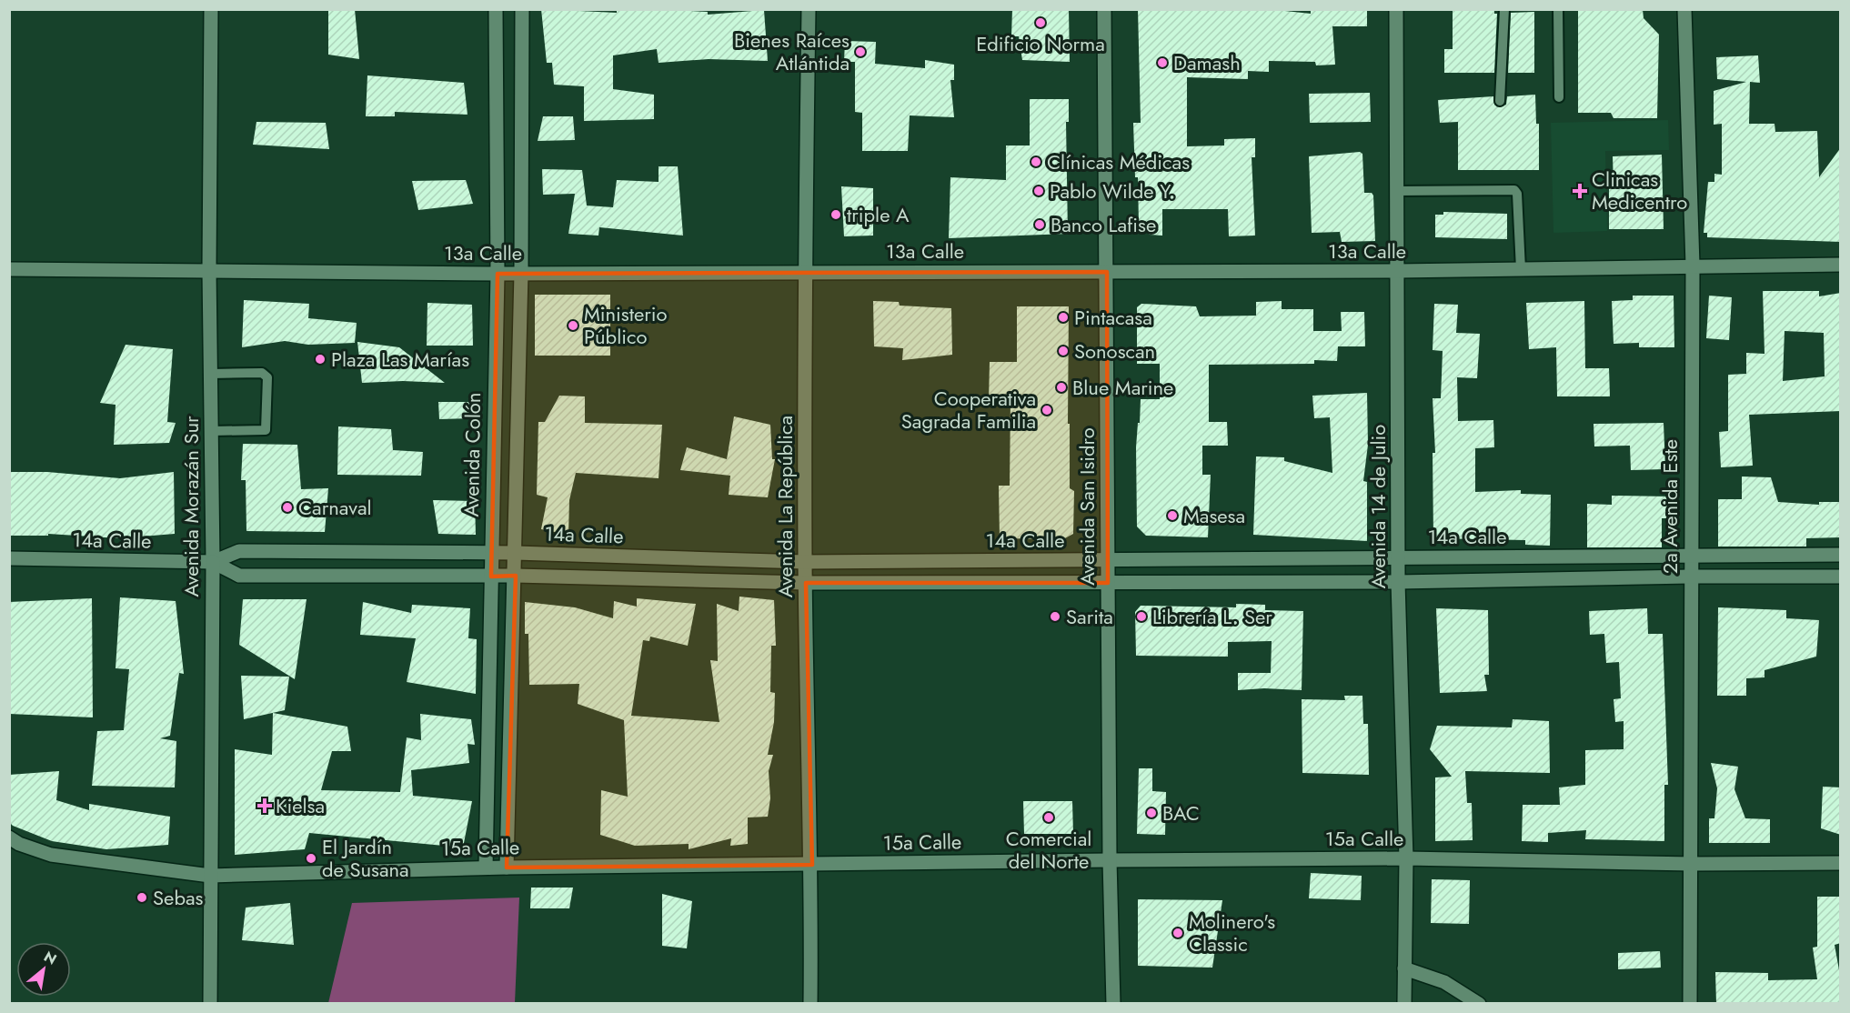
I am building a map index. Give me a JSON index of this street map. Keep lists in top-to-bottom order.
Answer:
{
  "streets": {
    "street": [
      "13a Calle",
      "Avenida Colón",
      "Avenida Morazán Sur",
      "Avenida La República",
      "Avenida San Isidro",
      "Avenida 14 de Julio",
      "2a Avenida Este",
      "14a Calle",
      "15a Calle"
    ]
  },
  "crossings": [
    ["13a Calle", "Avenida Colón"],
    ["13a Calle", "Avenida Morazán Sur"],
    ["13a Calle", "Avenida La República"],
    ["13a Calle", "Avenida San Isidro"],
    ["13a Calle", "Avenida 14 de Julio"],
    ["13a Calle", "2a Avenida Este"],
    ["Avenida Colón", "14a Calle"],
    ["Avenida Colón", "15a Calle"],
    ["Avenida Morazán Sur", "14a Calle"],
    ["Avenida Morazán Sur", "15a Calle"],
    ["Avenida La República", "14a Calle"],
    ["Avenida La República", "15a Calle"],
    ["Avenida San Isidro", "14a Calle"],
    ["Avenida San Isidro", "15a Calle"],
    ["Avenida 14 de Julio", "14a Calle"],
    ["Avenida 14 de Julio", "15a Calle"],
    ["2a Avenida Este", "14a Calle"],
    ["2a Avenida Este", "15a Calle"]
  ],
  "places": {
    "other": [
      "Edificio Norma",
      "Bienes Raíces Atlántida",
      "Damash",
      "Clínicas Médicas",
      "Pablo Wilde Y.",
      "triple A",
      "Banco Lafise",
      "Pintacasa",
      "Ministerio Público",
      "Sonoscan",
      "Plaza Las Marías",
      "Blue Marine",
      "Cooperativa Sagrada Familia",
      "Carnaval",
      "Masesa",
      "Sarita",
      "Librería L. Ser",
      "BAC",
      "Comercial del Norte",
      "El Jardín de Susana",
      "Sebas",
      "Molinero's Classic"
    ],
    "health": ["Clinicas Medicentro", "Kielsa"]
  },
  "north": "top right"
}
